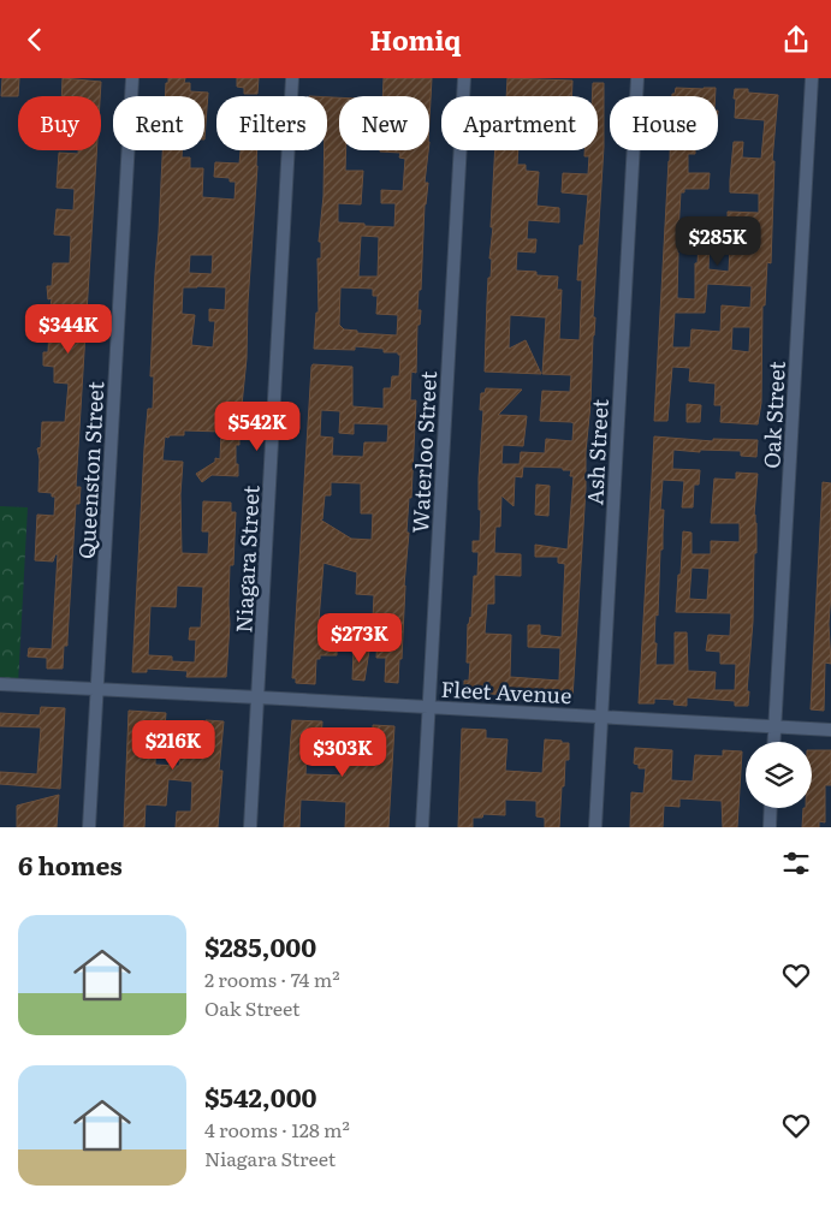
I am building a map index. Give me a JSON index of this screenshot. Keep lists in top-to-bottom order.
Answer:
{
  "streets": {
    "street": [
      "Oak Street",
      "Waterloo Street",
      "Ash Street",
      "Queenston Street",
      "Niagara Street",
      "Fleet Avenue"
    ]
  },
  "crossings": [
    ["Oak Street", "Fleet Avenue"],
    ["Waterloo Street", "Fleet Avenue"],
    ["Ash Street", "Fleet Avenue"],
    ["Queenston Street", "Fleet Avenue"],
    ["Niagara Street", "Fleet Avenue"]
  ],
  "page": {
    "header": "Homiq",
    "chip": [
      "Buy",
      "Rent",
      "Filters",
      "New",
      "Apartment",
      "House"
    ],
    "price": [
      "$285K",
      "$344K",
      "$542K",
      "$273K",
      "$216K",
      "$303K"
    ],
    "heading": "6 homes",
    "list": [
      {
        "name": "$285,000",
        "note": "2 rooms · 74 m² · Oak Street"
      },
      {
        "name": "$542,000",
        "note": "4 rooms · 128 m² · Niagara Street"
      }
    ]
  }
}
